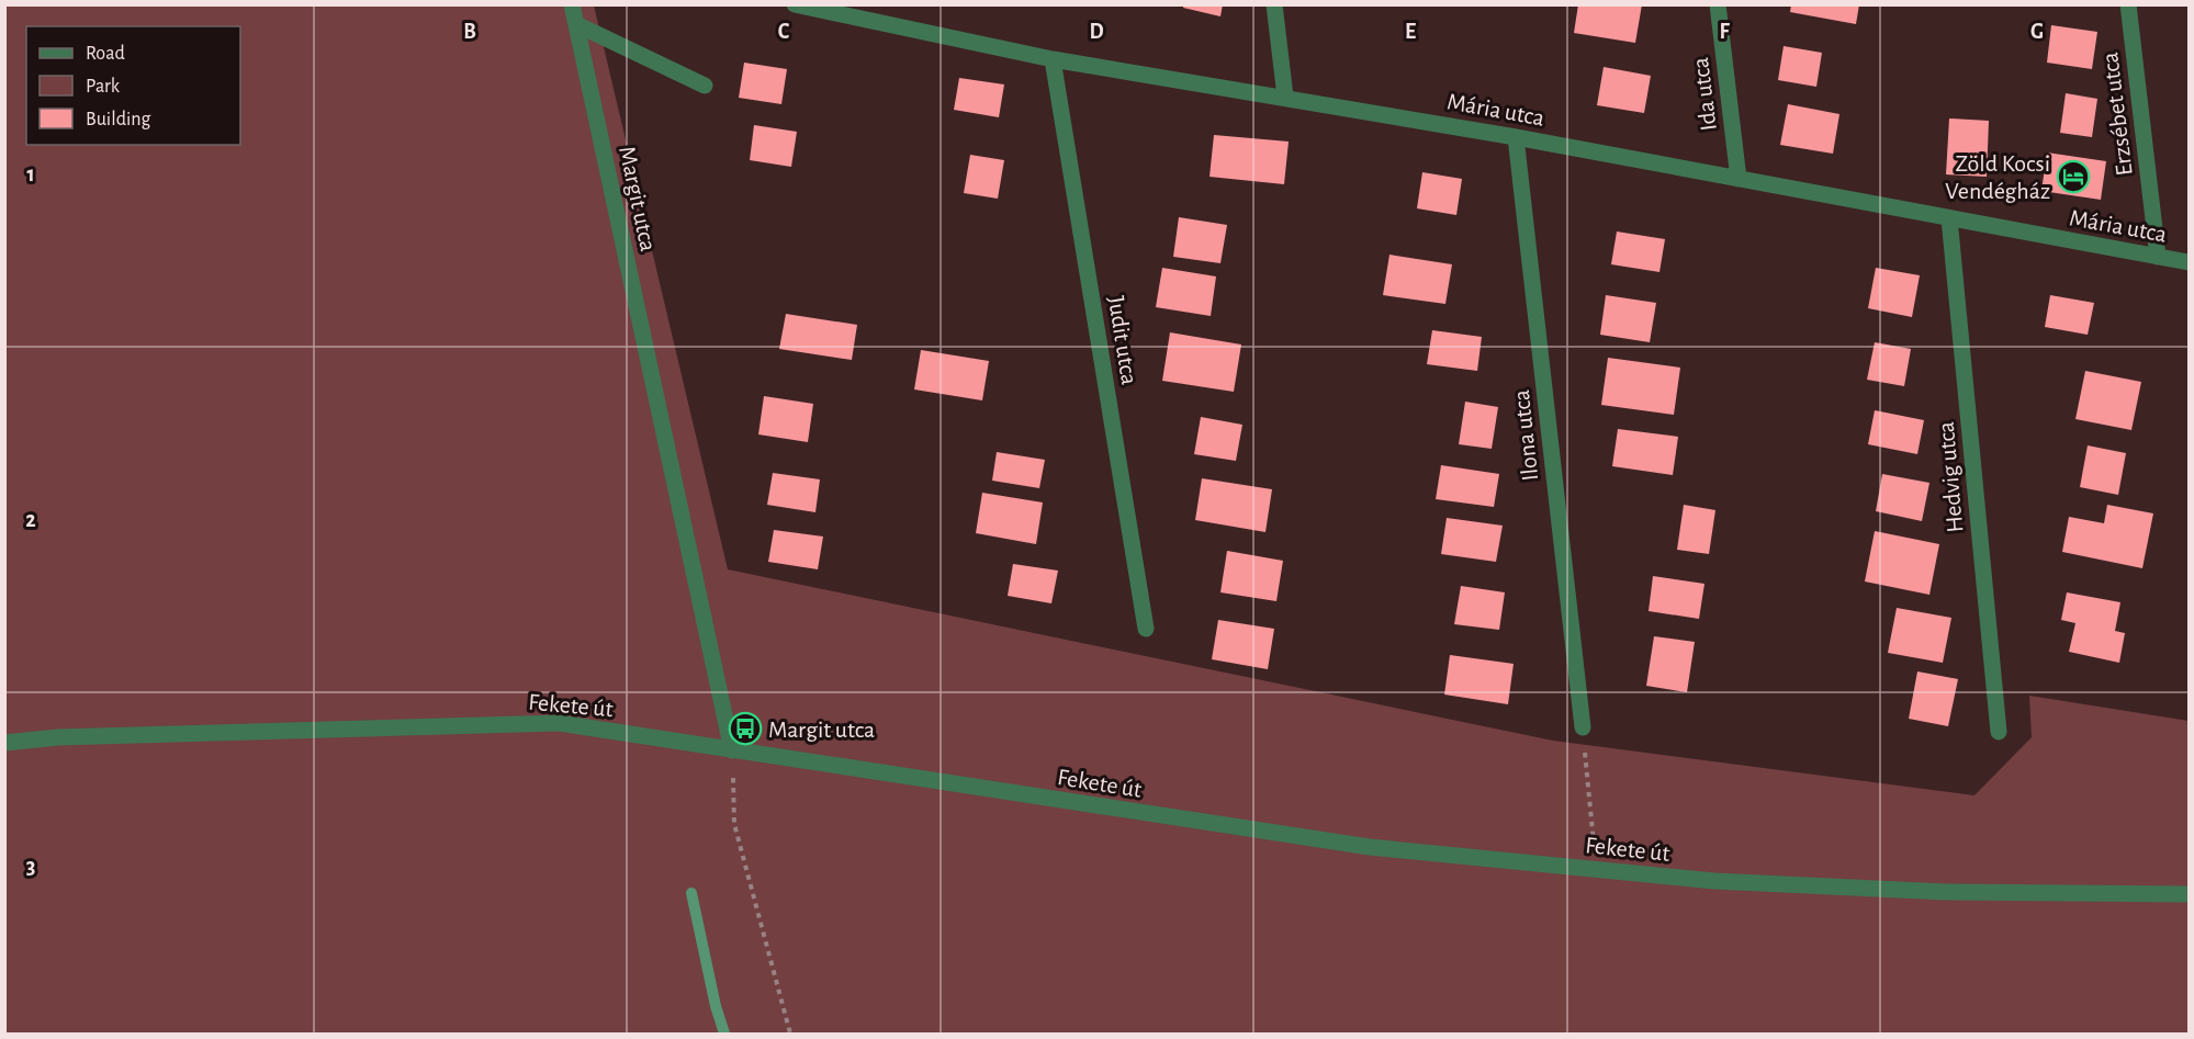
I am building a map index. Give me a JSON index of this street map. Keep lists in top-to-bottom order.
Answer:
{
  "streets": {
    "street": [
      "Ida utca",
      "Mária utca",
      "Erzsébet utca",
      "Margit utca",
      "Judit utca",
      "Ilona utca",
      "Hedvig utca",
      "Fekete út"
    ]
  },
  "crossings": [
    ["Ida utca", "Mária utca"],
    ["Mária utca", "Erzsébet utca"],
    ["Mária utca", "Judit utca"],
    ["Mária utca", "Ilona utca"],
    ["Mária utca", "Hedvig utca"],
    ["Margit utca", "Fekete út"]
  ],
  "places": {
    "hotel": ["Zöld Kocsi Vendégház"],
    "bus stop": ["Margit utca"]
  },
  "legend": ["Road", "Park", "Building"],
  "grid": {
    "columns": [
      "B",
      "C",
      "D",
      "E",
      "F",
      "G"
    ],
    "rows": ["1", "2", "3"]
  }
}
